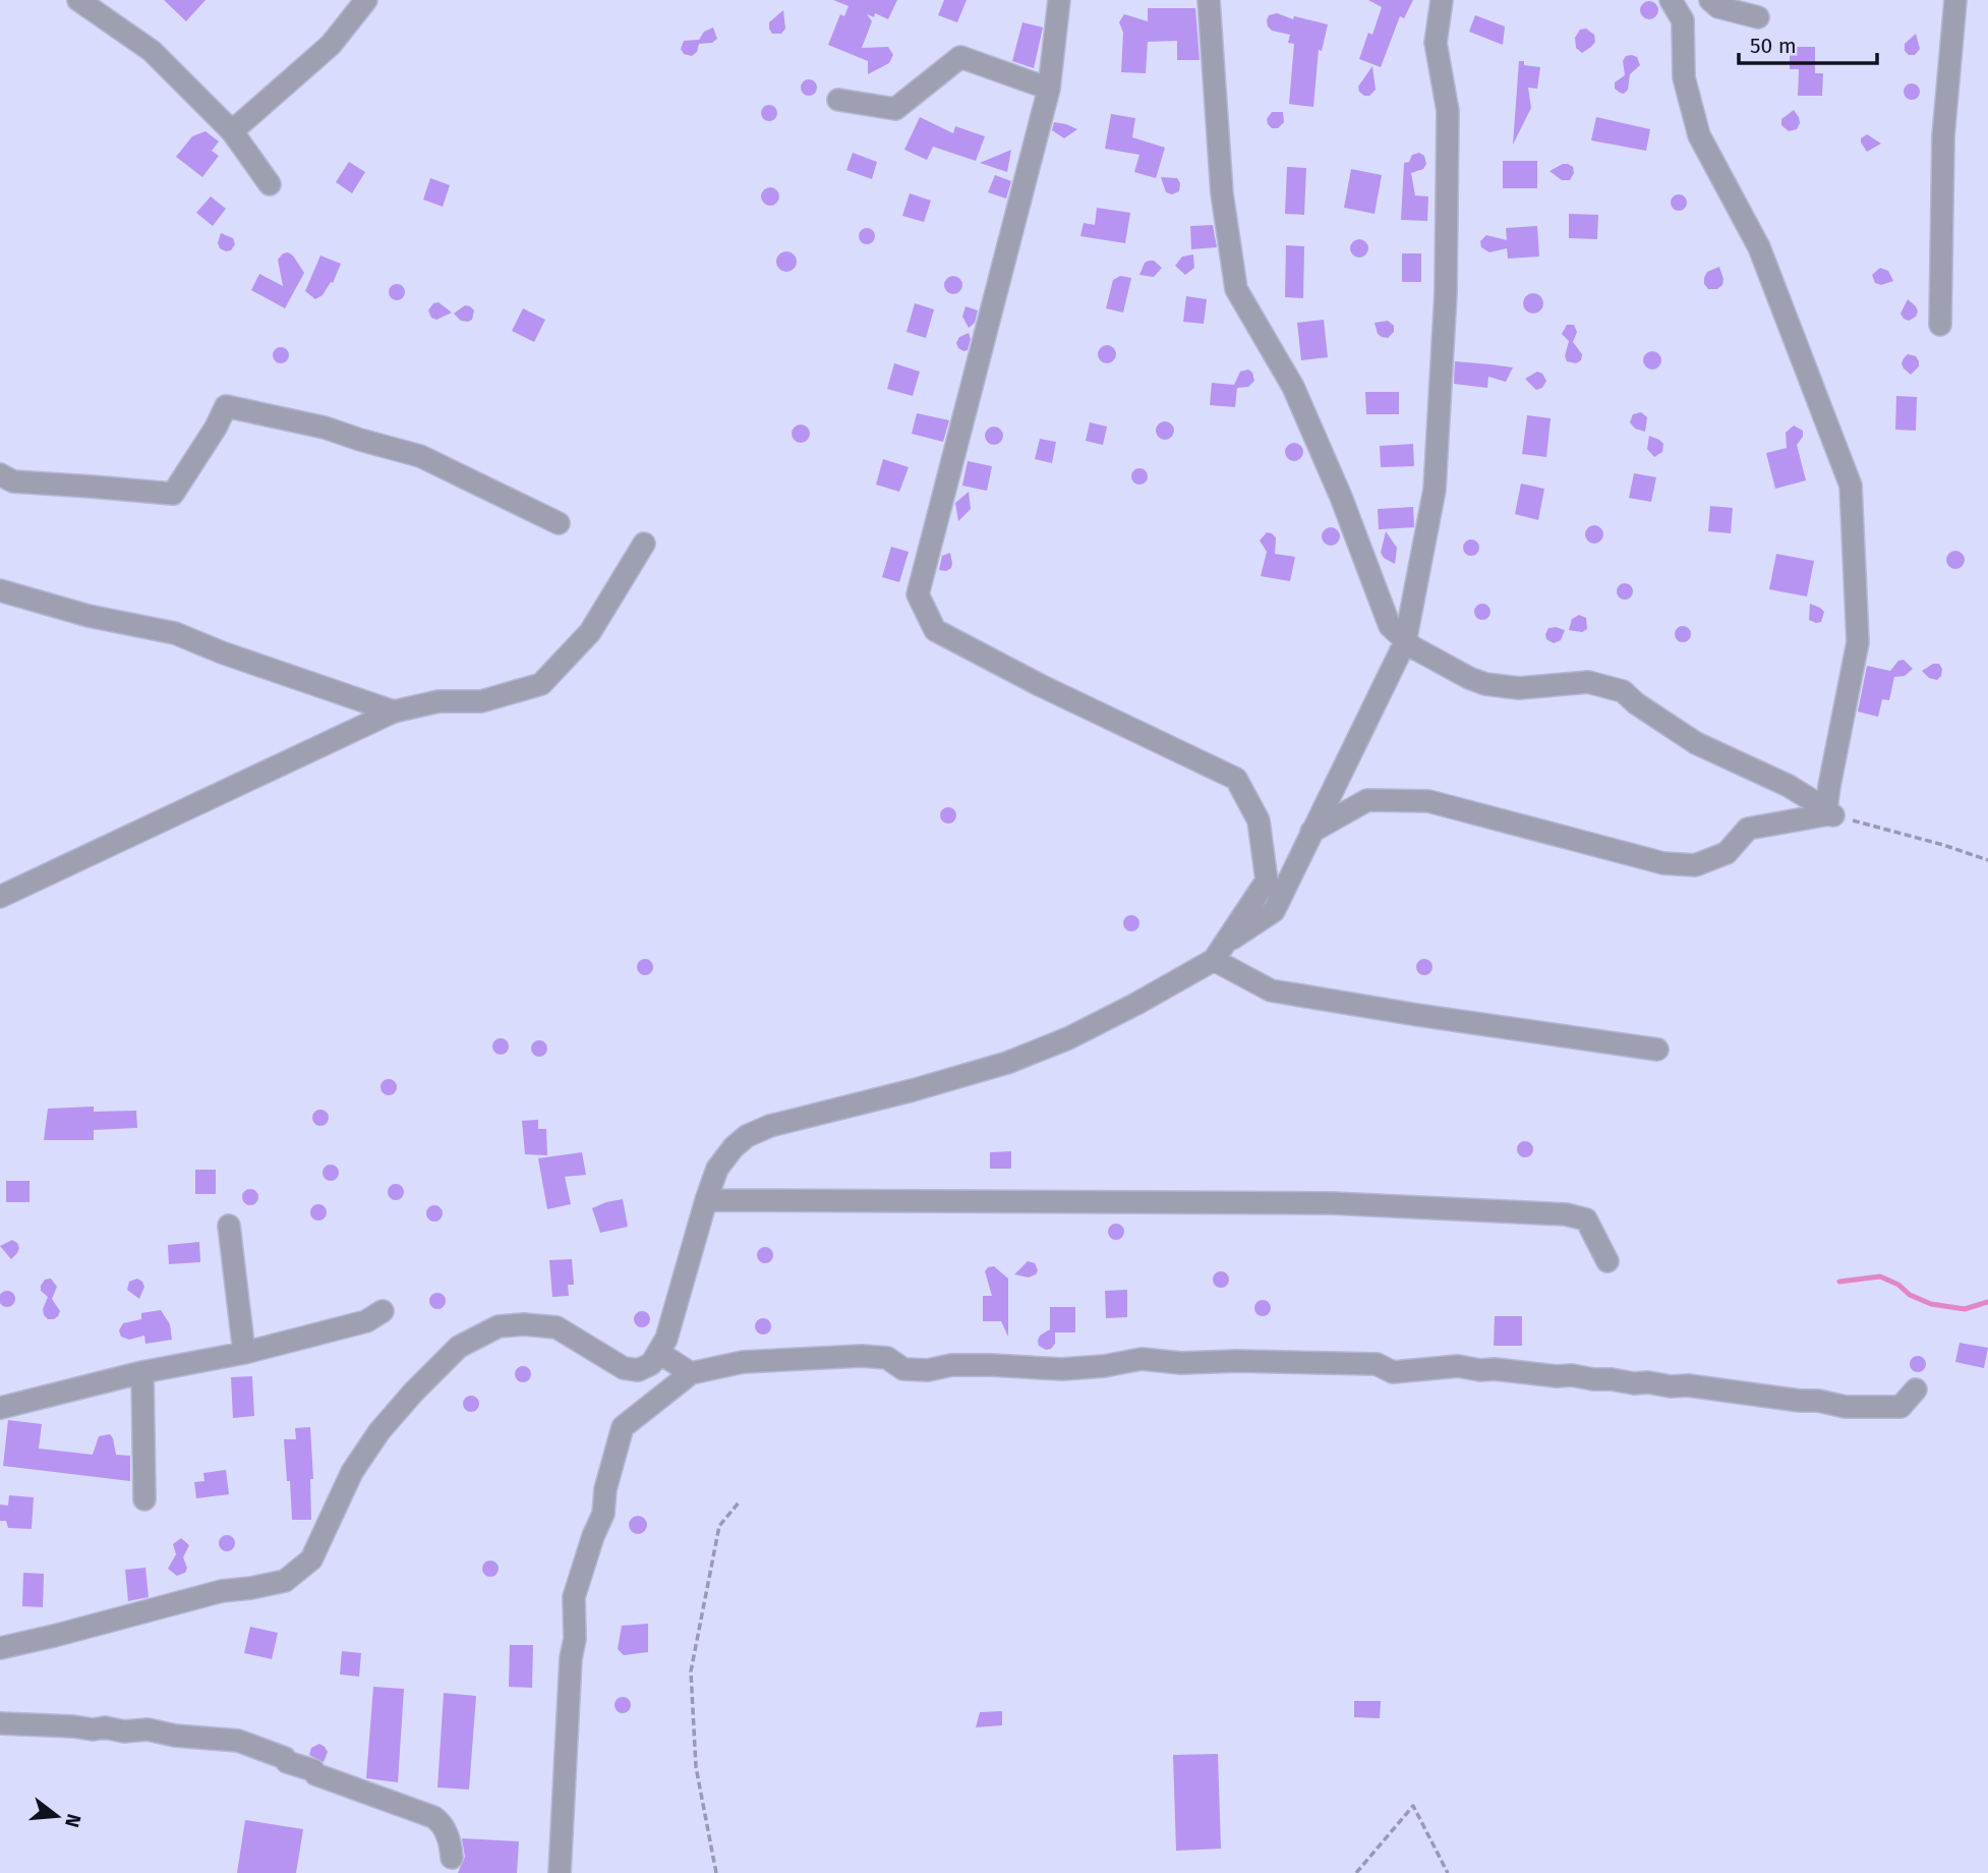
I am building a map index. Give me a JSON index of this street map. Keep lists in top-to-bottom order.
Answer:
{
  "scale_bar": "50 m",
  "north": "right"
}
